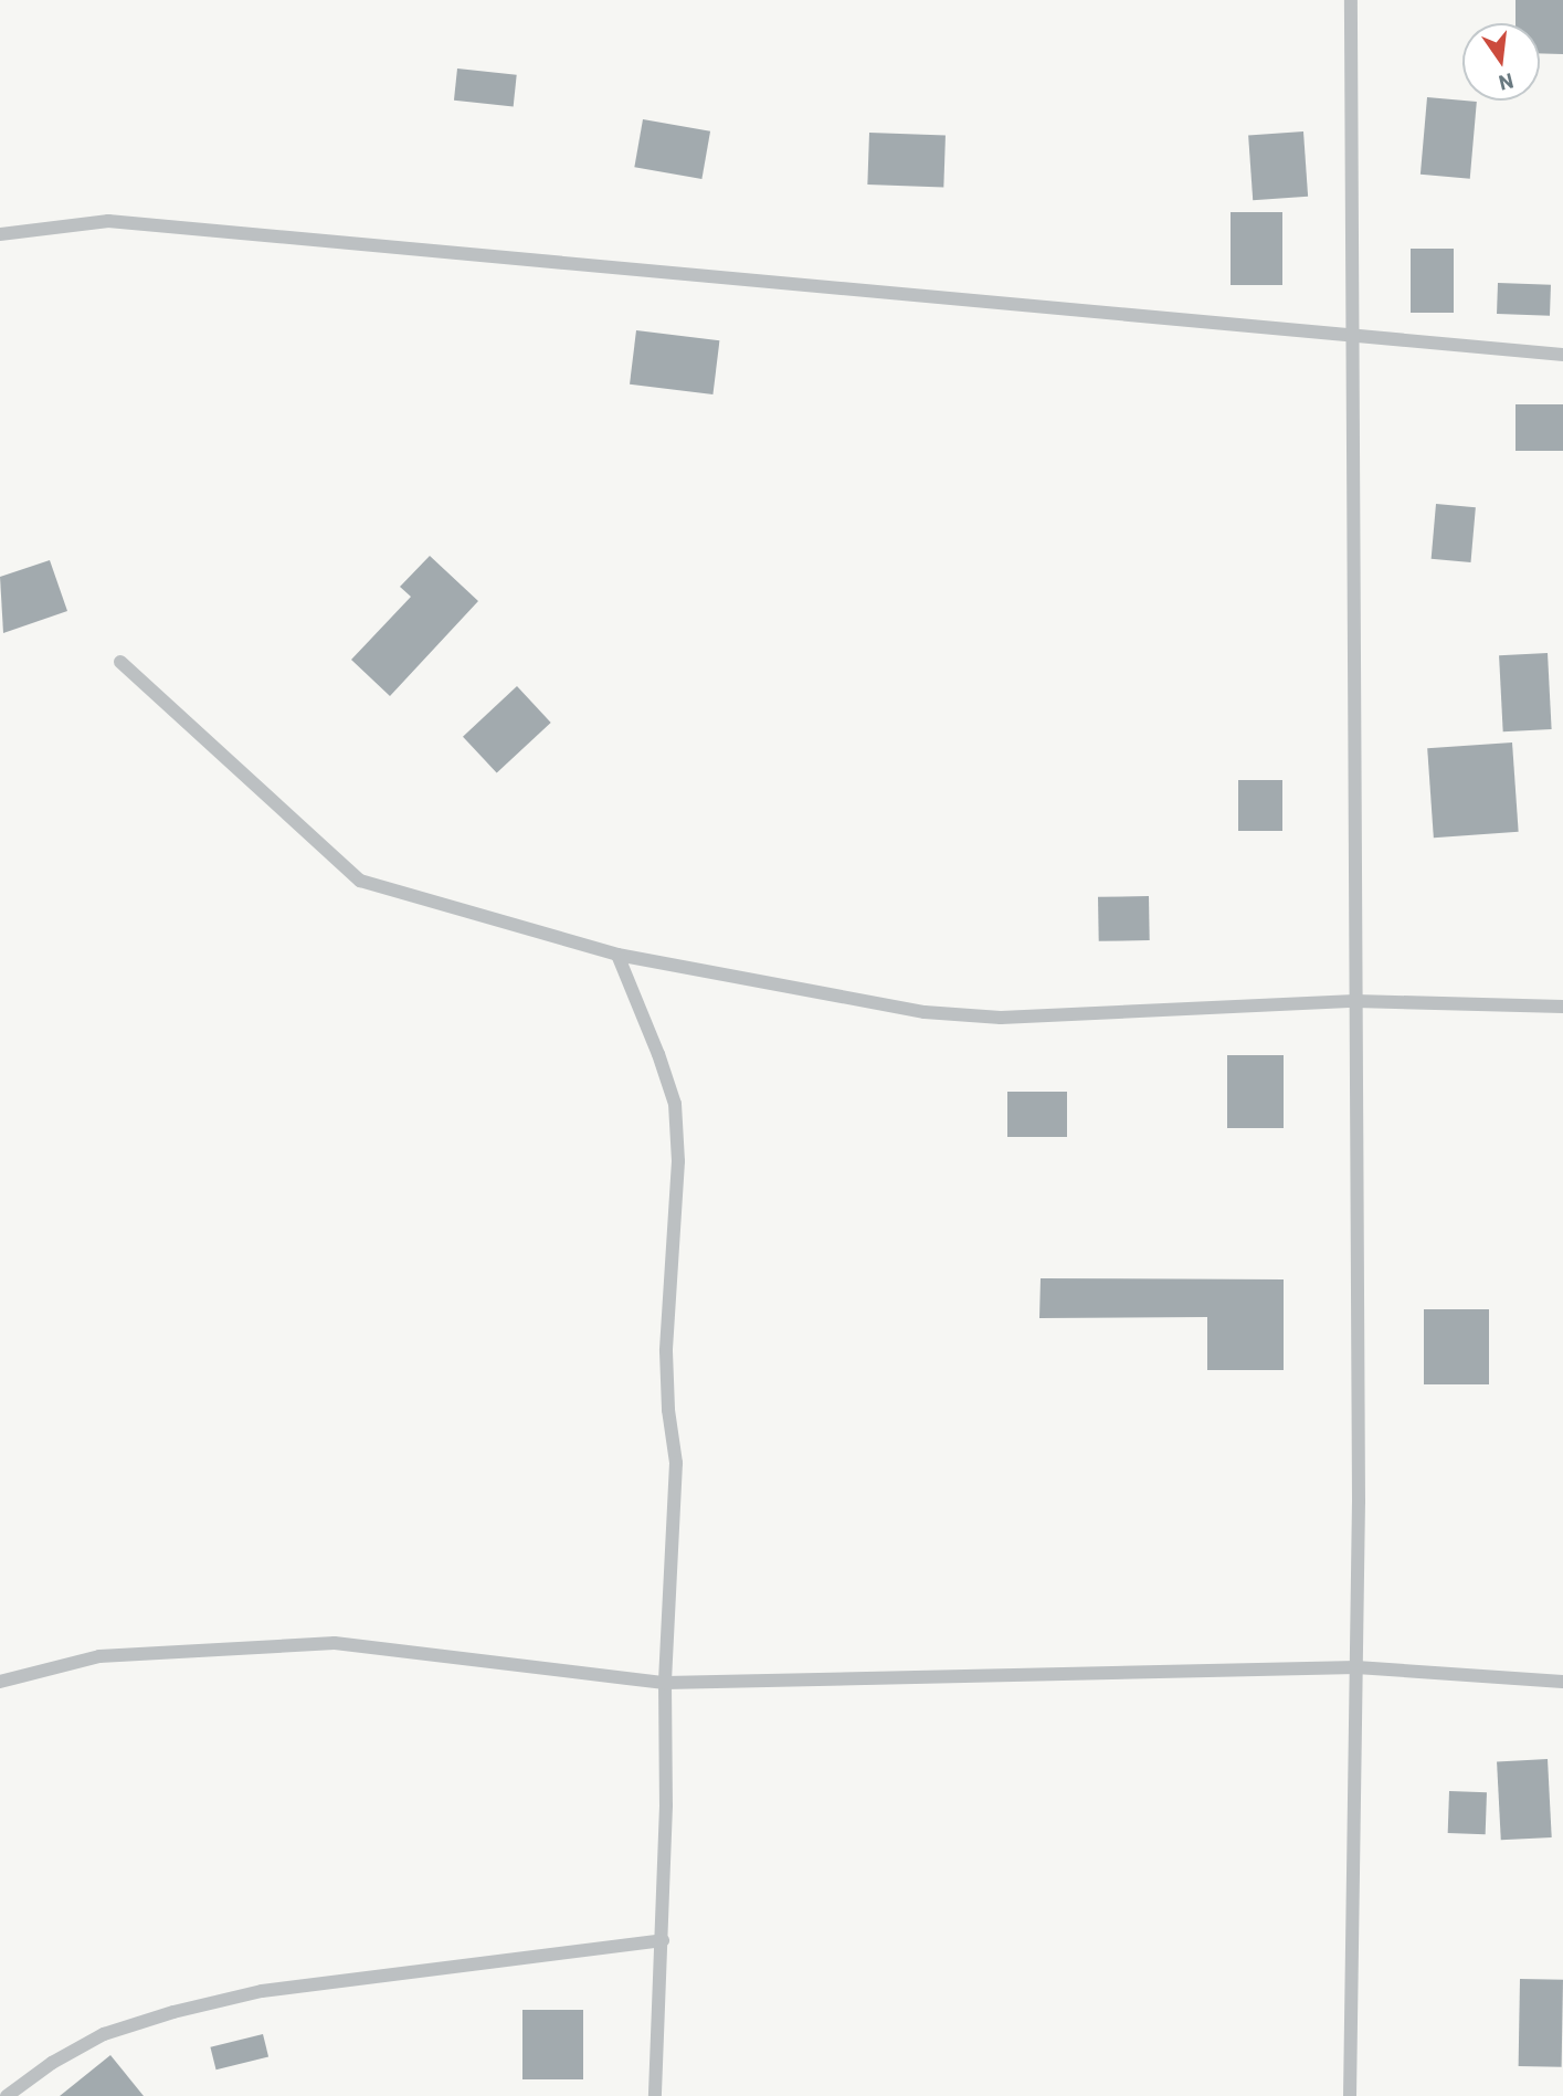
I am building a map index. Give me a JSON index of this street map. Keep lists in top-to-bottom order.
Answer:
{
  "north": "bottom"
}
